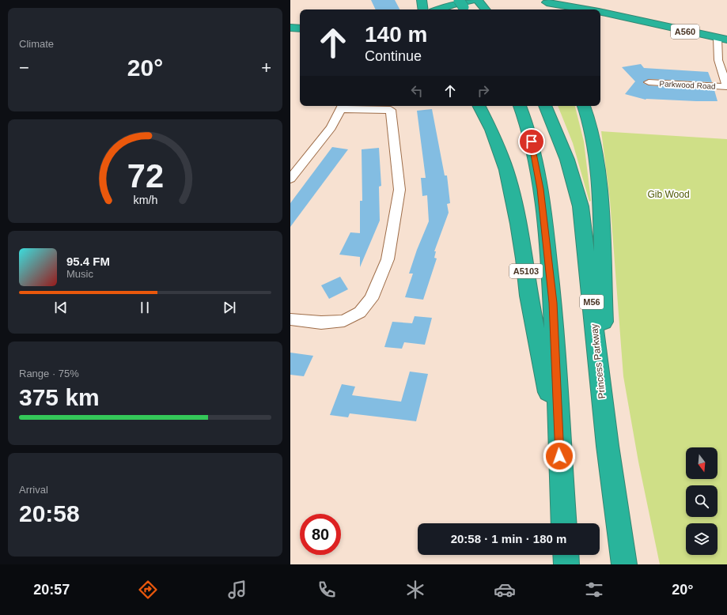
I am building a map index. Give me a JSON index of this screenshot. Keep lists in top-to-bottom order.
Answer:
{
  "streets": {
    "highway": [
      "A560",
      "A5103",
      "M56",
      "Princess Parkway"
    ],
    "street": ["Parkwood Road"]
  },
  "crossings": [
    ["A560", "Parkwood Road"]
  ],
  "parks": ["Gib Wood"],
  "north": "bottom",
  "page": {
    "tile": [
      "Climate",
      ["Range · 75%", "375 km"],
      ["Arrival", "20:58"]
    ],
    "turn": ["140 m", "Continue"],
    "heat": ["−", "20°", "+"],
    "song": ["95.4 FM", "Music"],
    "limit": "80",
    "trip": "20:58 · 1 min · 180 m",
    "tabs": ["20:57", "20°"],
    "gauge": ["72", "km/h"]
  }
}
